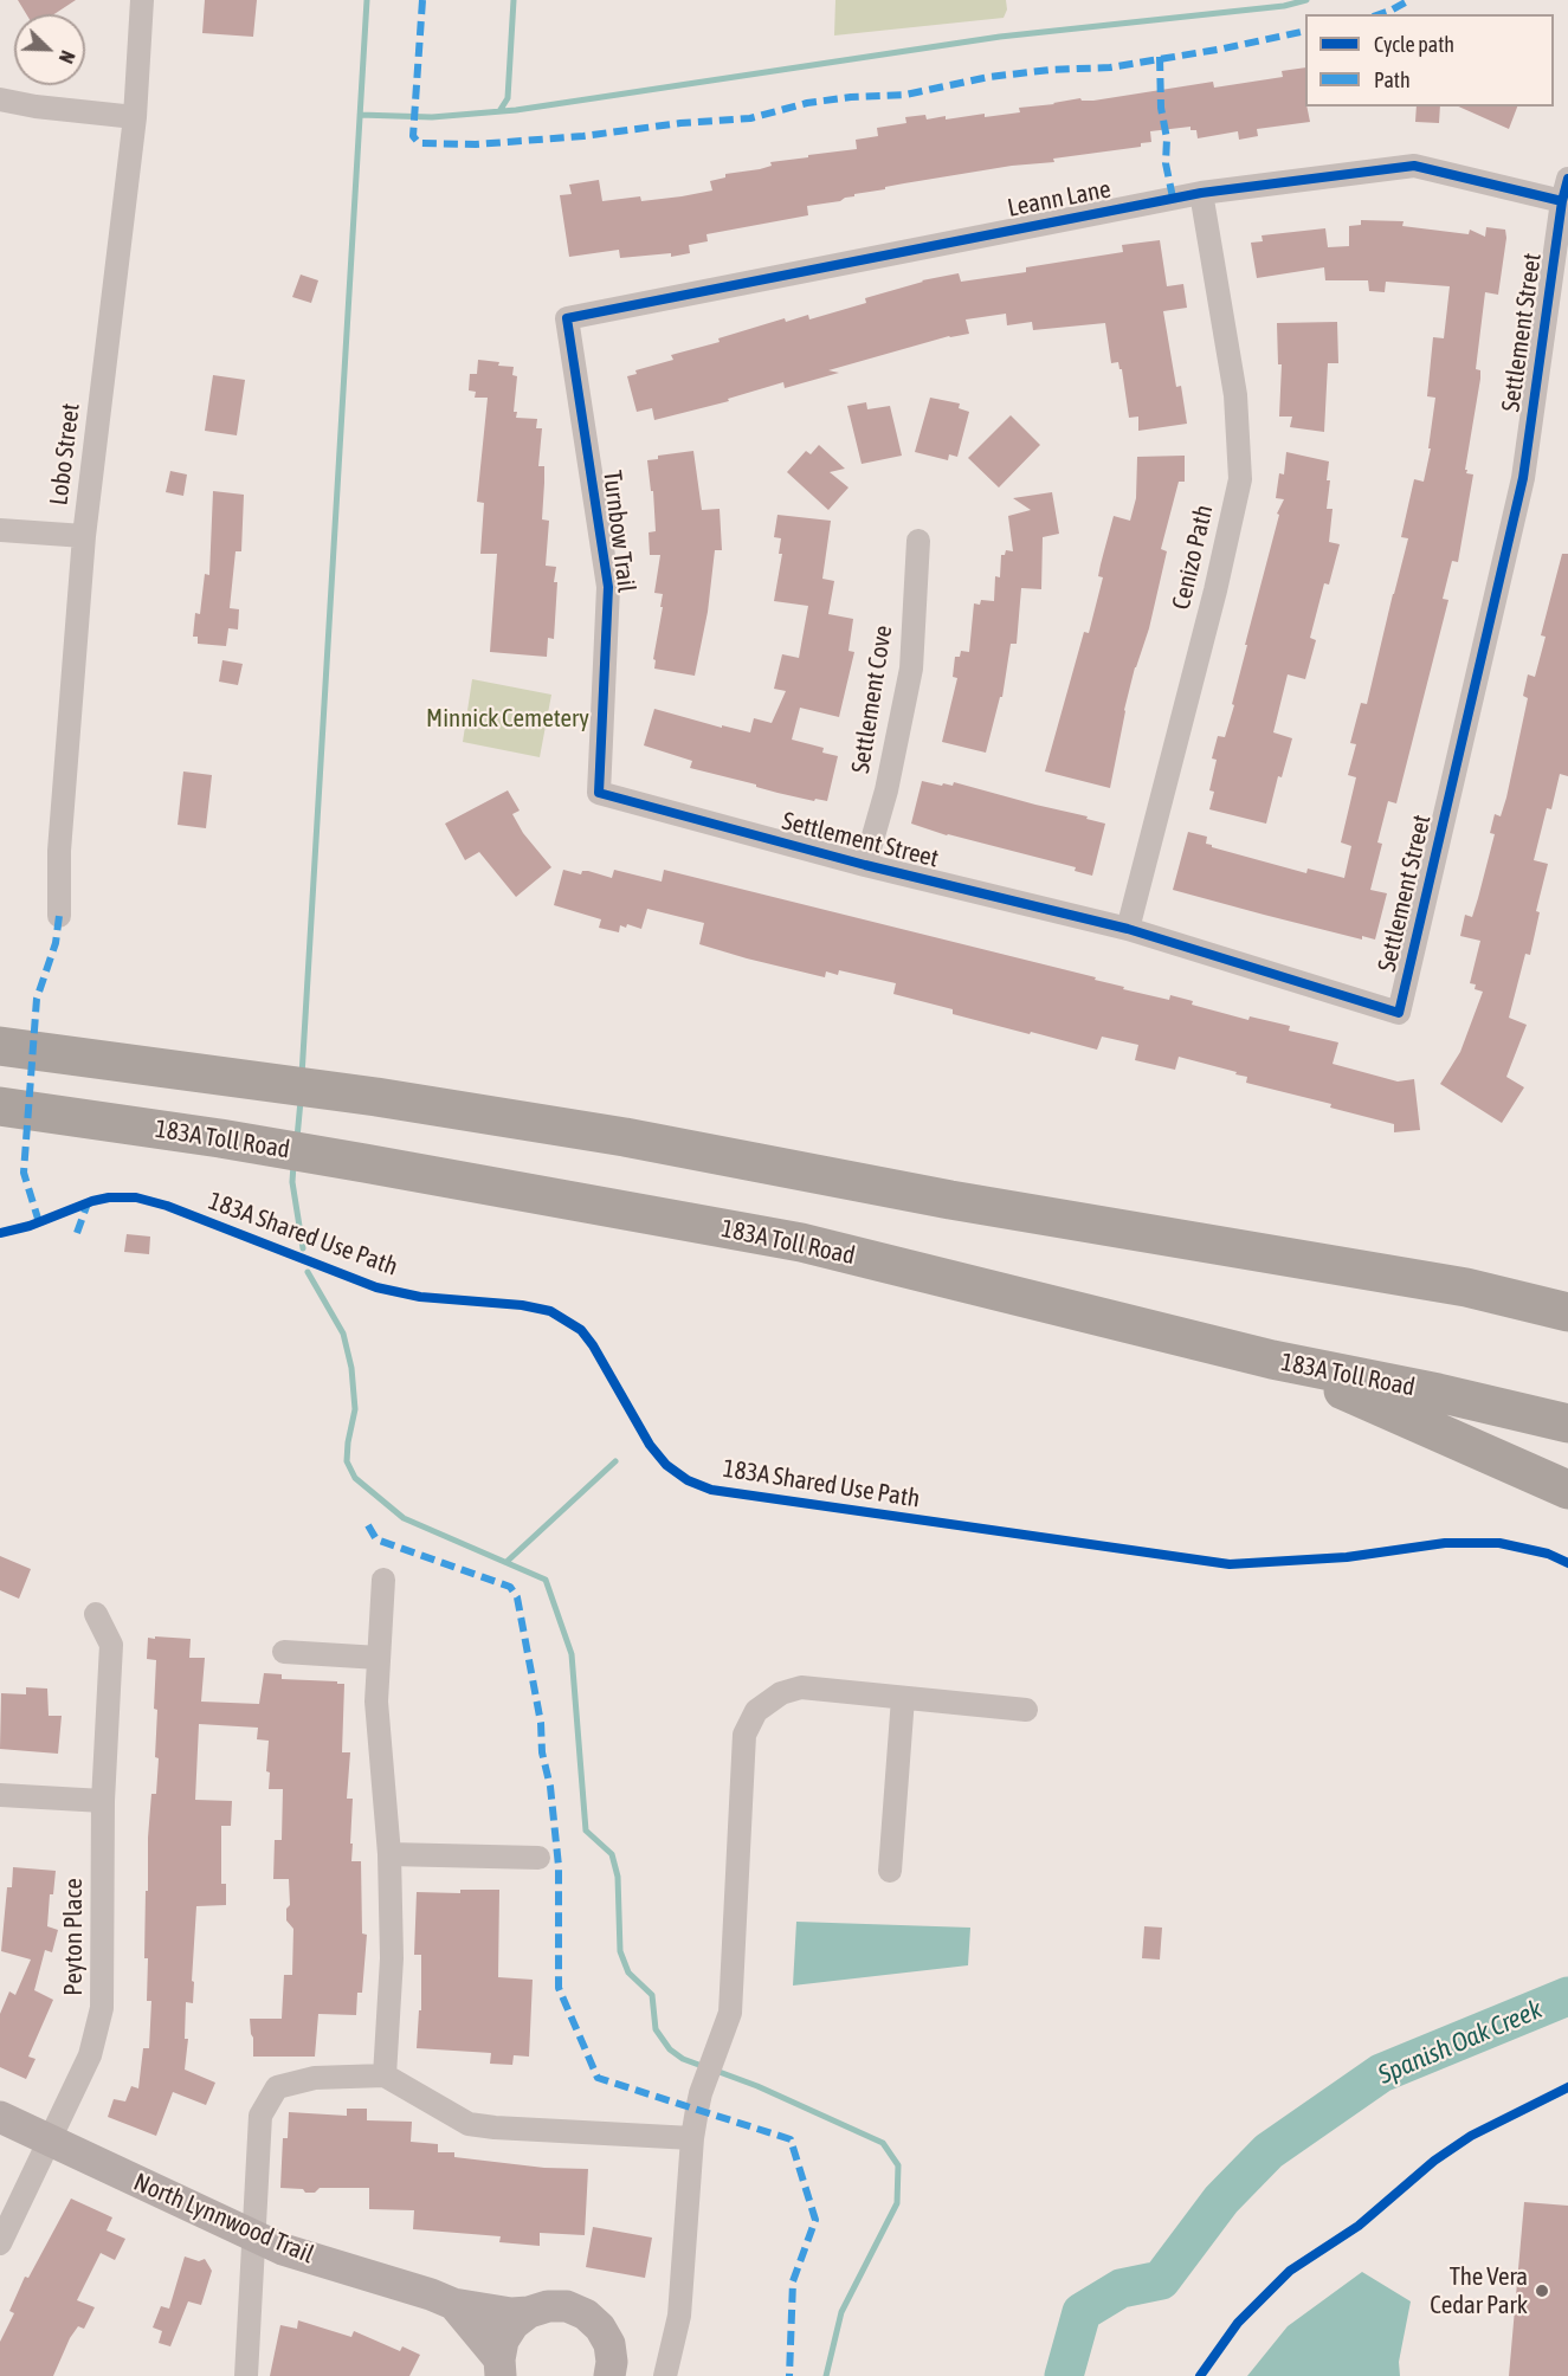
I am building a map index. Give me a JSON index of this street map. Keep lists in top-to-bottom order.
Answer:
{
  "streets": {
    "highway": ["183A Toll Road"],
    "street": [
      "Leann Lane",
      "Settlement Street",
      "Lobo Street",
      "Turnbow Trail",
      "Cenizo Path",
      "Settlement Cove",
      "Peyton Place",
      "North Lynnwood Trail"
    ],
    "cycle path": ["183A Shared Use Path"]
  },
  "crossings": [
    ["Leann Lane", "Settlement Street"],
    ["Leann Lane", "Turnbow Trail"],
    ["Leann Lane", "Cenizo Path"],
    ["Settlement Street", "Turnbow Trail"],
    ["Settlement Street", "Cenizo Path"],
    ["Settlement Street", "Settlement Cove"],
    ["Peyton Place", "North Lynnwood Trail"]
  ],
  "water": ["Spanish Oak Creek"],
  "parks": ["Minnick Cemetery"],
  "places": ["The Vera Cedar Park"],
  "legend": ["Cycle path", "Path"],
  "north": "bottom right"
}
